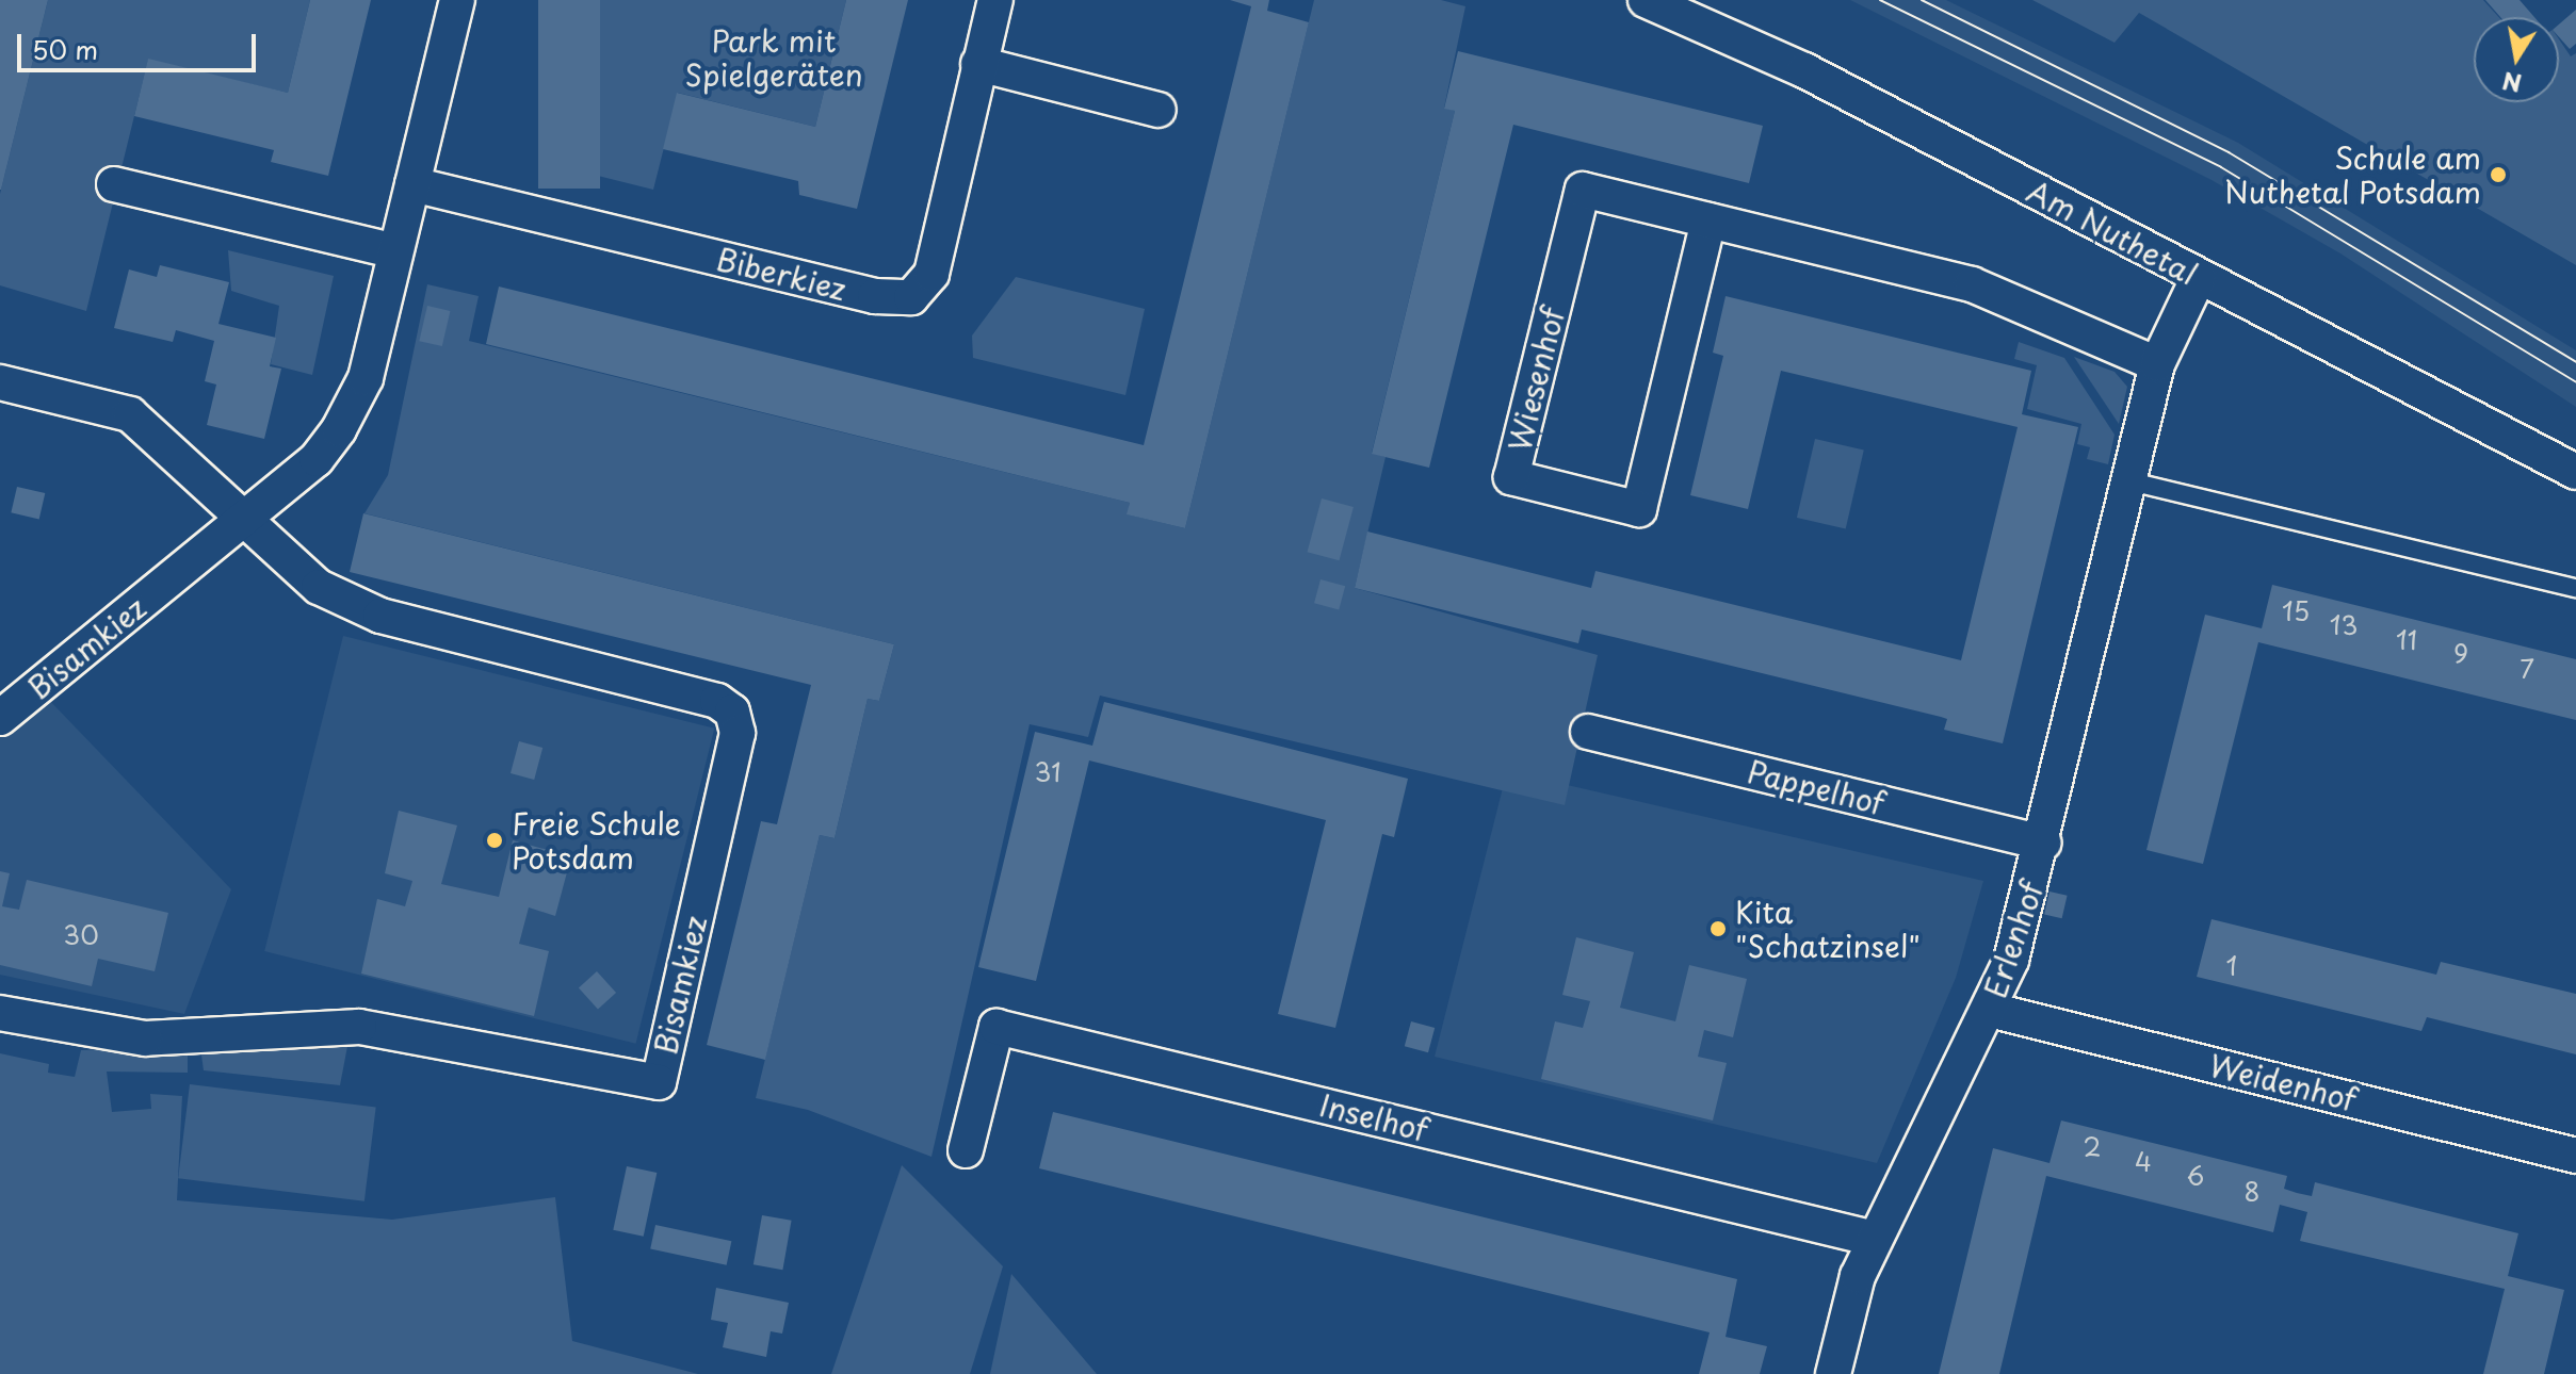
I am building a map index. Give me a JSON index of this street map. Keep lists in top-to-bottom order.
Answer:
{
  "streets": {
    "street": [
      "Am Nuthetal",
      "Biberkiez",
      "Wiesenhof",
      "Bisamkiez",
      "Pappelhof",
      "Erlenhof",
      "Weidenhof",
      "Inselhof"
    ]
  },
  "crossings": [
    ["Am Nuthetal", "Erlenhof"],
    ["Biberkiez", "Bisamkiez"],
    ["Wiesenhof", "Erlenhof"],
    ["Pappelhof", "Erlenhof"],
    ["Erlenhof", "Weidenhof"],
    ["Erlenhof", "Inselhof"]
  ],
  "parks": ["Park mit Spielgeräten"],
  "places": ["Schule am Nuthetal Potsdam", "Freie Schule Potsdam", "Kita \"Schatzinsel\""],
  "house_numbers": [
    "15",
    "13",
    "11",
    "9",
    "7",
    "31",
    "30",
    "1",
    "2",
    "4",
    "6",
    "8"
  ],
  "scale_bar": "50 m",
  "north": "bottom"
}
